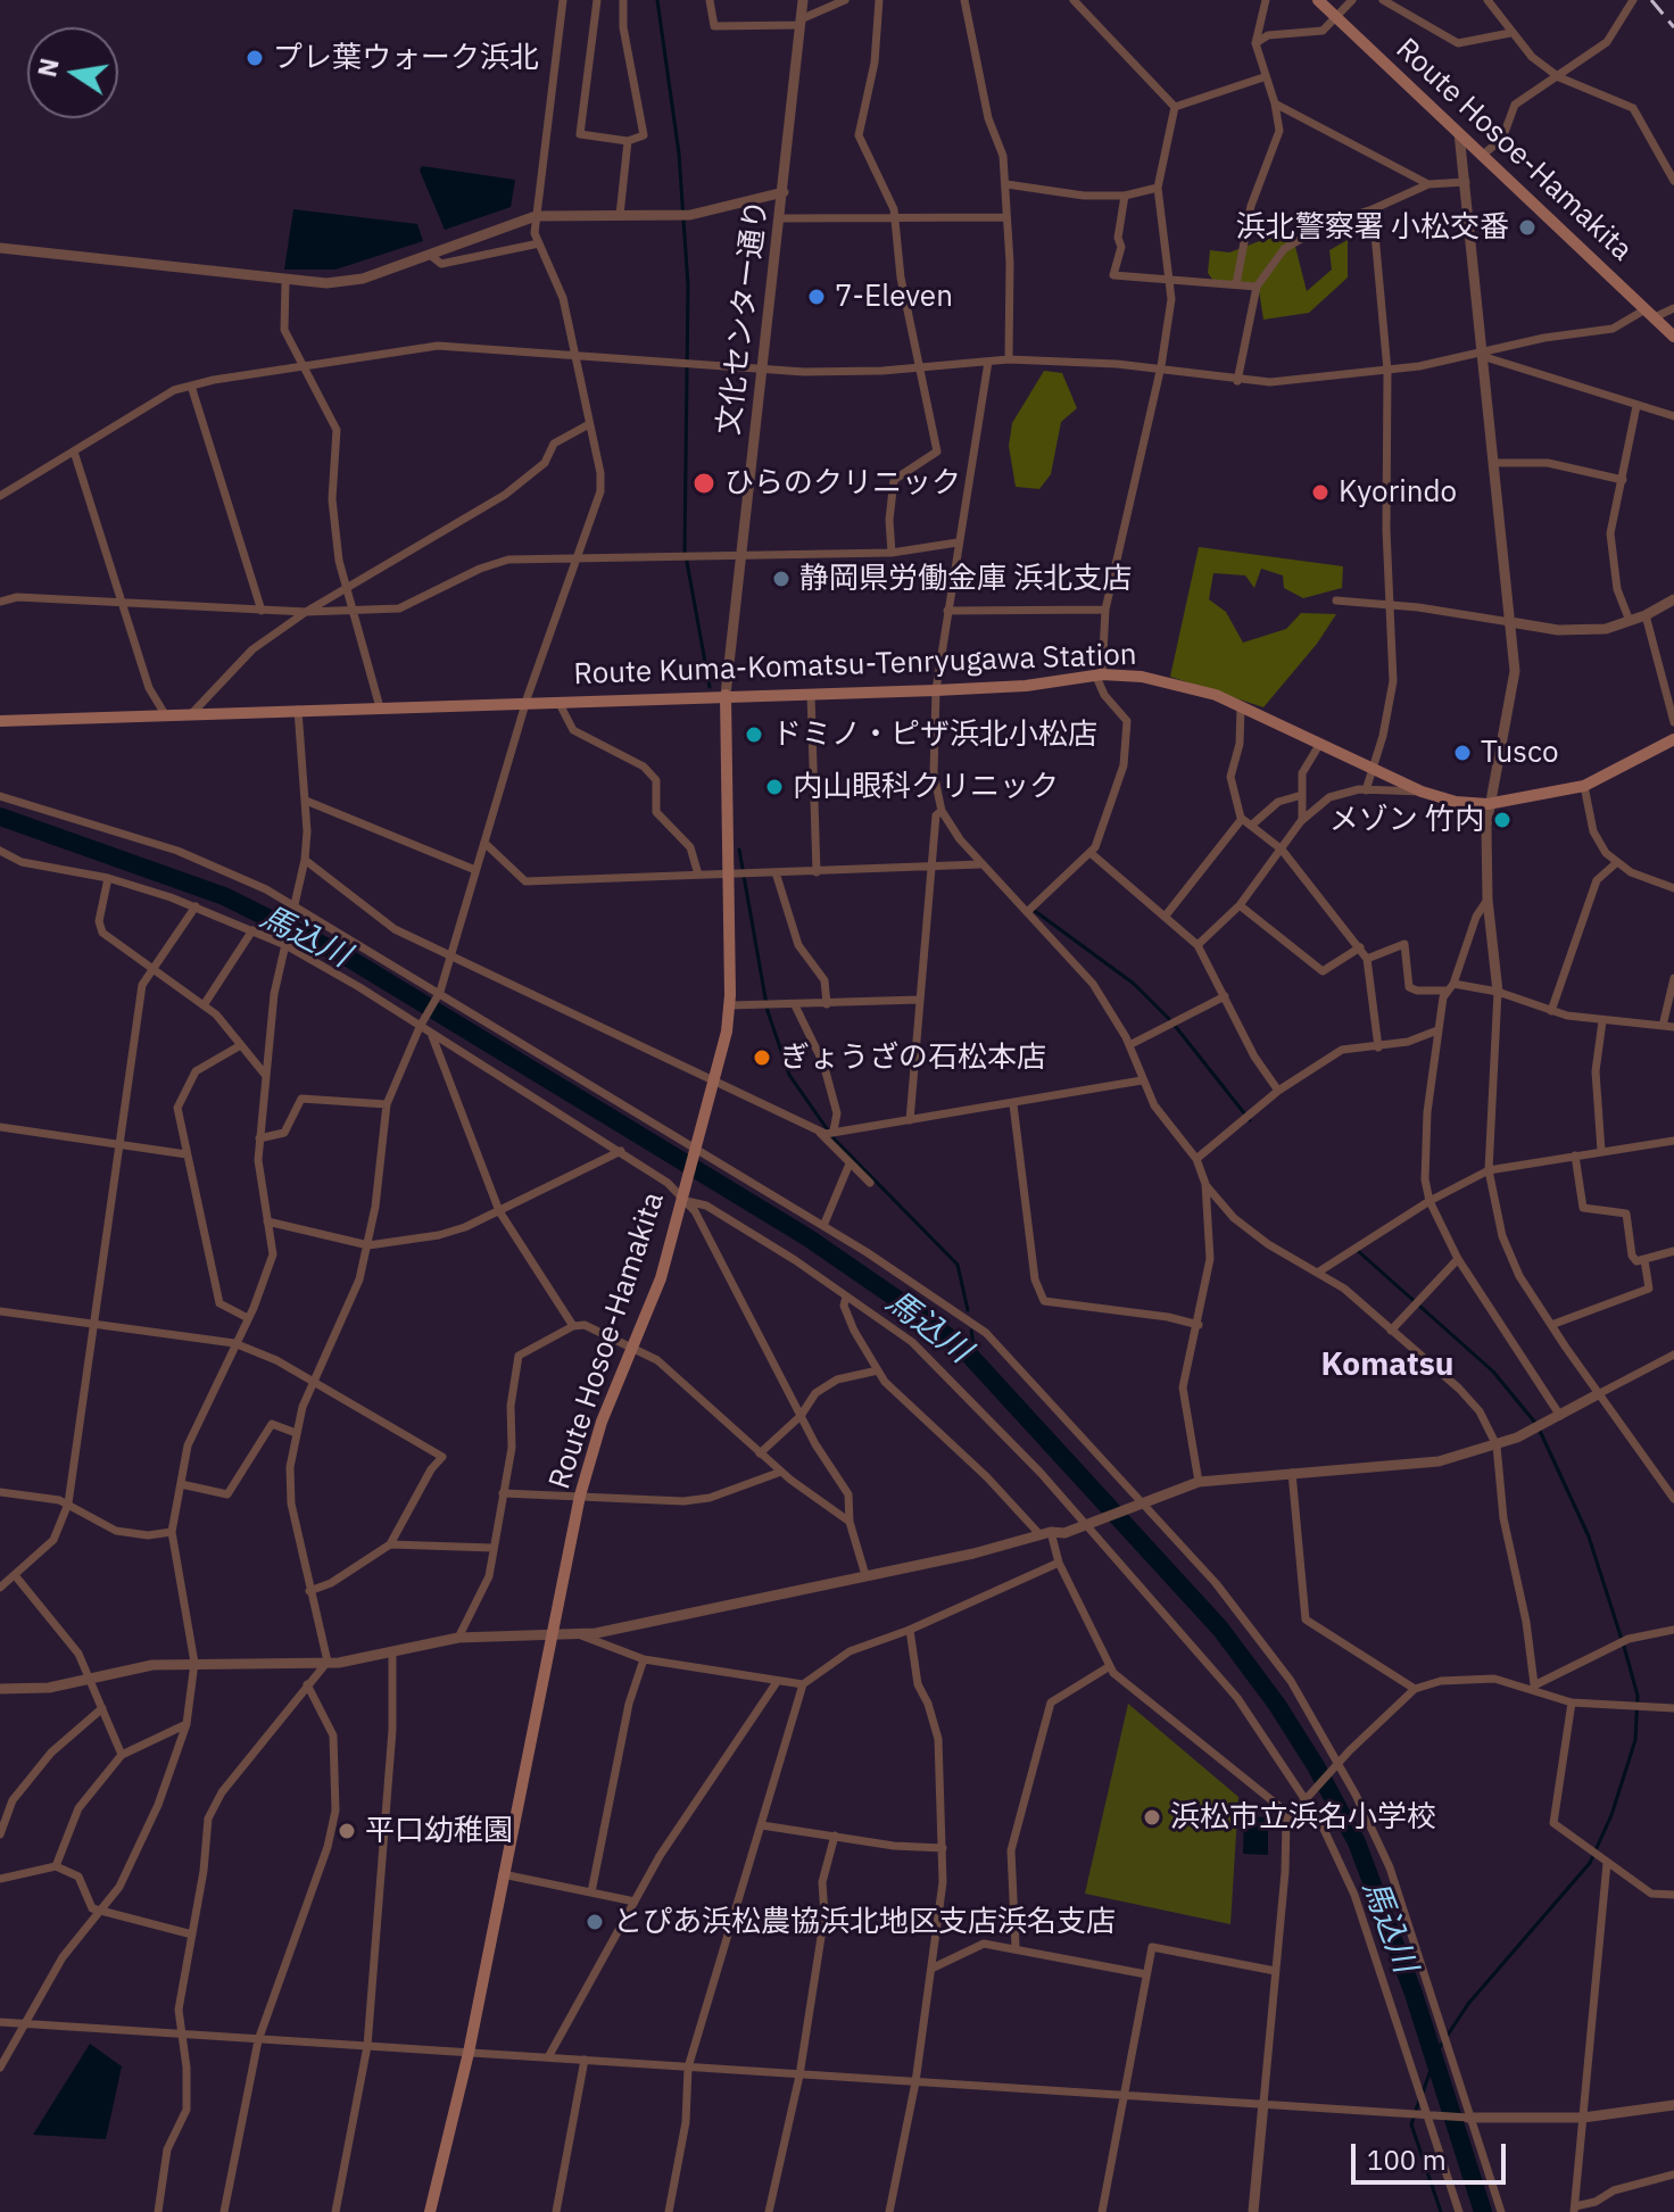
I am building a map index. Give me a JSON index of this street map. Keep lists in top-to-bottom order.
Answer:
{
  "streets": {
    "main road": ["Route Hosoe-Hamakita", "Route Kuma-Komatsu-Tenryugawa Station"],
    "street": ["文化センター通り"]
  },
  "crossings": [
    ["Route Hosoe-Hamakita", "文化センター通り"],
    ["Route Hosoe-Hamakita", "Route Kuma-Komatsu-Tenryugawa Station"],
    ["文化センター通り", "Route Kuma-Komatsu-Tenryugawa Station"]
  ],
  "districts": ["Komatsu"],
  "water": ["馬込川"],
  "places": [
    "プレ葉ウォーク浜北",
    "浜北警察署 小松交番",
    "7-Eleven",
    "ひらのクリニック",
    "Kyorindo",
    "静岡県労働金庫 浜北支店",
    "ドミノ・ピザ浜北小松店",
    "Tusco",
    "内山眼科クリニック",
    "メゾン 竹内",
    "ぎょうざの石松本店",
    "浜松市立浜名小学校",
    "平口幼稚園",
    "とぴあ浜松農協浜北地区支店浜名支店"
  ],
  "scale_bar": "100 m",
  "north": "left"
}
